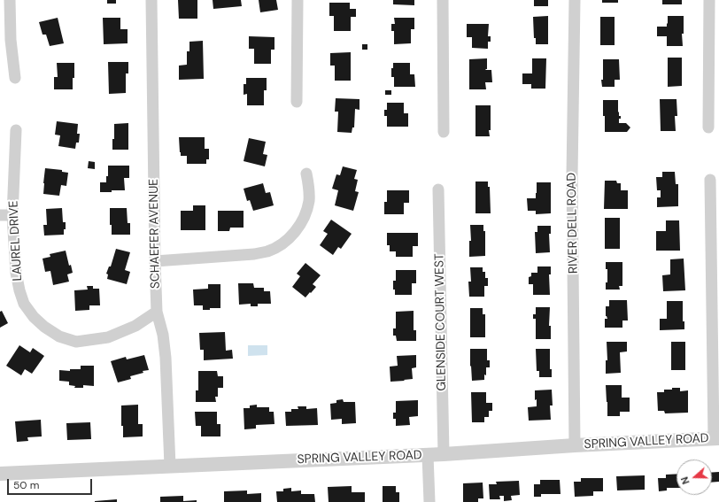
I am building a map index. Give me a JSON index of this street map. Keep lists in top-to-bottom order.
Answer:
{
  "streets": {
    "street": [
      "RIVER DELL ROAD",
      "SCHAEFER AVENUE",
      "LAUREL DRIVE",
      "GLENSIDE COURT WEST",
      "SPRING VALLEY ROAD"
    ]
  },
  "crossings": [
    ["RIVER DELL ROAD", "SPRING VALLEY ROAD"],
    ["SCHAEFER AVENUE", "LAUREL DRIVE"],
    ["SCHAEFER AVENUE", "SPRING VALLEY ROAD"],
    ["GLENSIDE COURT WEST", "SPRING VALLEY ROAD"]
  ],
  "scale_bar": "50 m",
  "north": "left"
}
